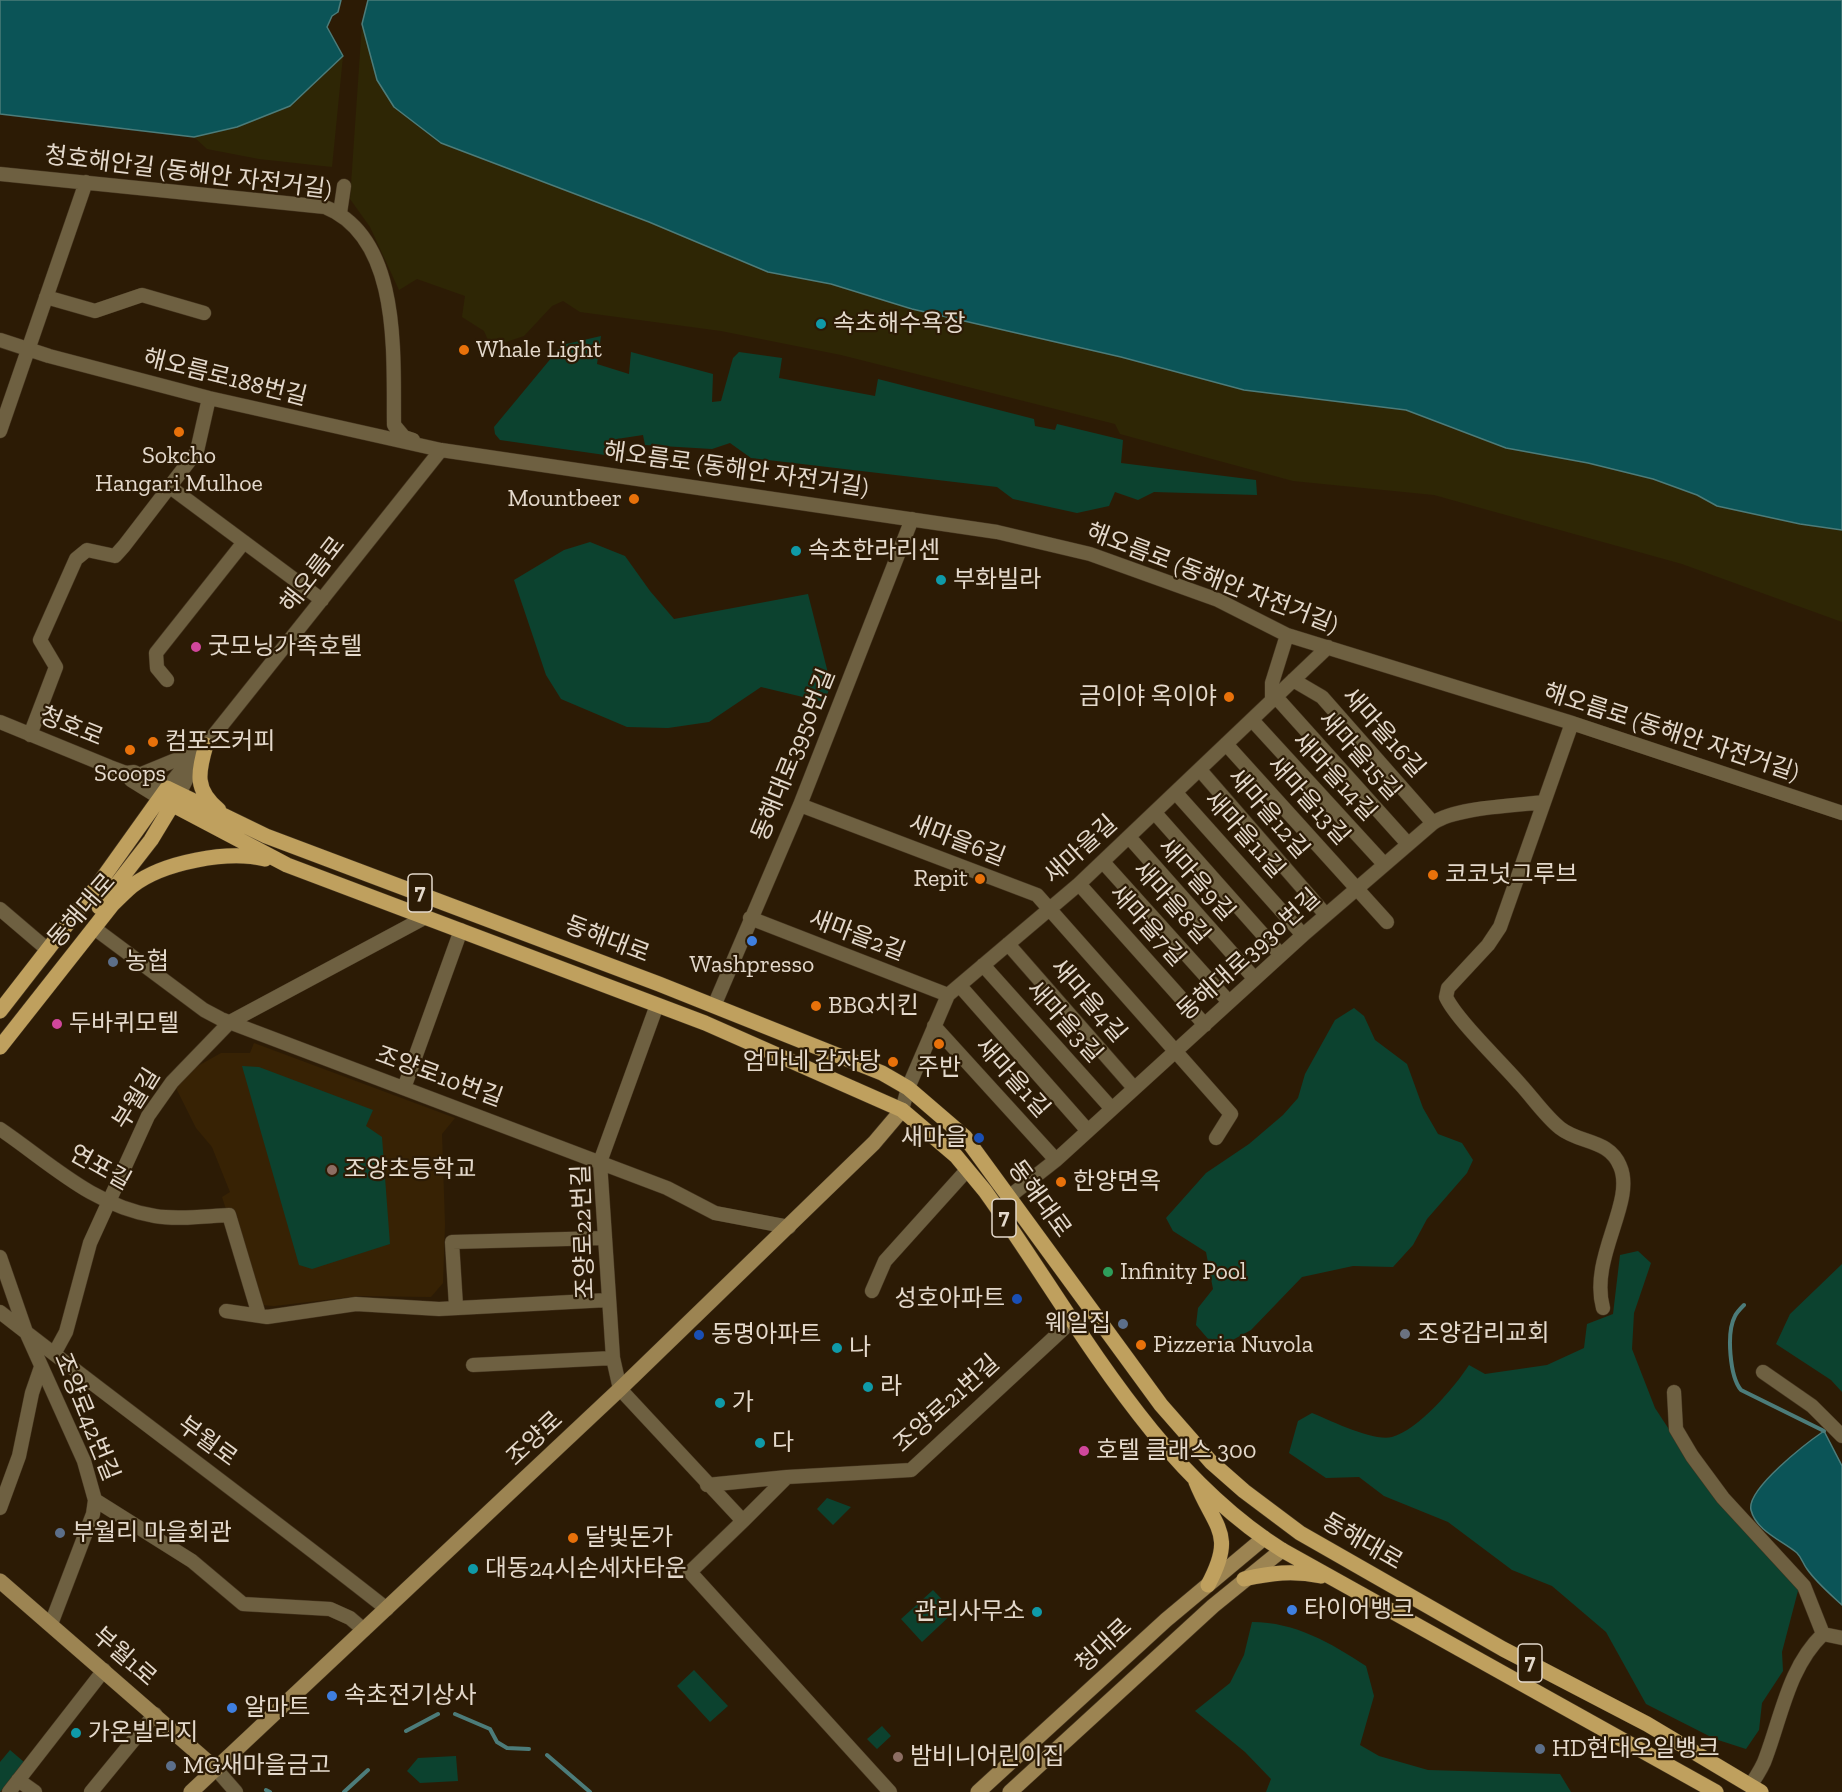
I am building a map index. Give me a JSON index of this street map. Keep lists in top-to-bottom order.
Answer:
{
  "streets": {
    "main road": ["7", "동해대로"],
    "street": [
      "청호해안길 (동해안 자전거길)",
      "해오름로188번길",
      "해오름로 (동해안 자전거길)",
      "해오름로",
      "청호로",
      "새마을16길",
      "동해대로3950번길",
      "새마을15길",
      "새마을14길",
      "새마을13길",
      "새마을12길",
      "새마을11길",
      "새마을6길",
      "새마을길",
      "새마을9길",
      "새마을8길",
      "새마을7길",
      "새마을2길",
      "동해대로3930번길",
      "새마을4길",
      "새마을3길",
      "조양로10번길",
      "새마을1길",
      "부월길",
      "연포길",
      "조양로22번길",
      "조양로21번길",
      "조양로42번길",
      "조양로",
      "부월로",
      "청대로",
      "부월1로"
    ]
  },
  "crossings": [
    ["청호해안길 (동해안 자전거길)", "해오름로188번길"],
    ["청호해안길 (동해안 자전거길)", "해오름로 (동해안 자전거길)"],
    ["청호해안길 (동해안 자전거길)", "해오름로"],
    ["해오름로188번길", "해오름로 (동해안 자전거길)"],
    ["해오름로188번길", "해오름로"],
    ["해오름로 (동해안 자전거길)", "해오름로"],
    ["해오름로 (동해안 자전거길)", "동해대로3950번길"],
    ["해오름로 (동해안 자전거길)", "새마을길"],
    ["해오름로", "청호로"],
    ["해오름로", "동해대로"],
    ["청호로", "동해대로"],
    ["새마을16길", "새마을길"],
    ["새마을16길", "동해대로3930번길"],
    ["동해대로3950번길", "새마을6길"],
    ["동해대로3950번길", "동해대로"],
    ["동해대로3950번길", "새마을2길"],
    ["새마을15길", "새마을길"],
    ["새마을15길", "동해대로3930번길"],
    ["새마을14길", "새마을길"],
    ["새마을14길", "동해대로3930번길"],
    ["새마을13길", "새마을길"],
    ["새마을13길", "동해대로3930번길"],
    ["새마을12길", "새마을길"],
    ["새마을12길", "동해대로3930번길"],
    ["새마을11길", "새마을길"],
    ["새마을11길", "동해대로3930번길"],
    ["새마을6길", "새마을길"],
    ["새마을6길", "동해대로3930번길"],
    ["새마을길", "새마을9길"],
    ["새마을길", "새마을8길"],
    ["새마을길", "동해대로"],
    ["새마을길", "새마을7길"],
    ["새마을길", "새마을2길"],
    ["새마을길", "새마을4길"],
    ["새마을길", "새마을3길"],
    ["새마을길", "새마을1길"],
    ["새마을길", "조양로"],
    ["새마을9길", "동해대로3930번길"],
    ["새마을8길", "동해대로3930번길"],
    ["동해대로", "동해대로3930번길"],
    ["동해대로", "조양로10번길"],
    ["동해대로", "부월길"],
    ["동해대로", "조양로22번길"],
    ["동해대로", "조양로21번길"],
    ["동해대로", "조양로"],
    ["동해대로", "청대로"],
    ["새마을7길", "동해대로3930번길"],
    ["동해대로3930번길", "새마을4길"],
    ["동해대로3930번길", "새마을3길"],
    ["동해대로3930번길", "새마을1길"],
    ["조양로10번길", "부월길"],
    ["조양로10번길", "조양로22번길"],
    ["조양로10번길", "조양로"],
    ["부월길", "연포길"],
    ["부월길", "부월로"],
    ["조양로22번길", "조양로"],
    ["조양로42번길", "조양로"],
    ["조양로42번길", "부월로"],
    ["조양로", "부월로"],
    ["조양로", "부월1로"]
  ],
  "places": [
    "속초해수욕장",
    "Whale Light",
    "Sokcho Hangari Mulhoe",
    "Mountbeer",
    "속초한라리센",
    "부화빌라",
    "굿모닝가족호텔",
    "금이야 옥이야",
    "컴포즈커피",
    "Scoops",
    "코코넛그루브",
    "Repit",
    "Washpresso",
    "농협",
    "BBQ치킨",
    "두바퀴모텔",
    "주반",
    "엄마네 감자탕",
    "새마을",
    "조양초등학교",
    "한양면옥",
    "Infinity Pool",
    "성호아파트",
    "웨일집",
    "조양감리교회",
    "동명아파트",
    "Pizzeria Nuvola",
    "나",
    "라",
    "가",
    "다",
    "호텔 클래스 300",
    "부월리 마을회관",
    "달빛돈가",
    "대동24시손세차타운",
    "타이어뱅크",
    "관리사무소",
    "속초전기상사",
    "알마트",
    "가온빌리지",
    "HD현대오일뱅크",
    "밤비니어린이집",
    "MG새마을금고"
  ]
}
